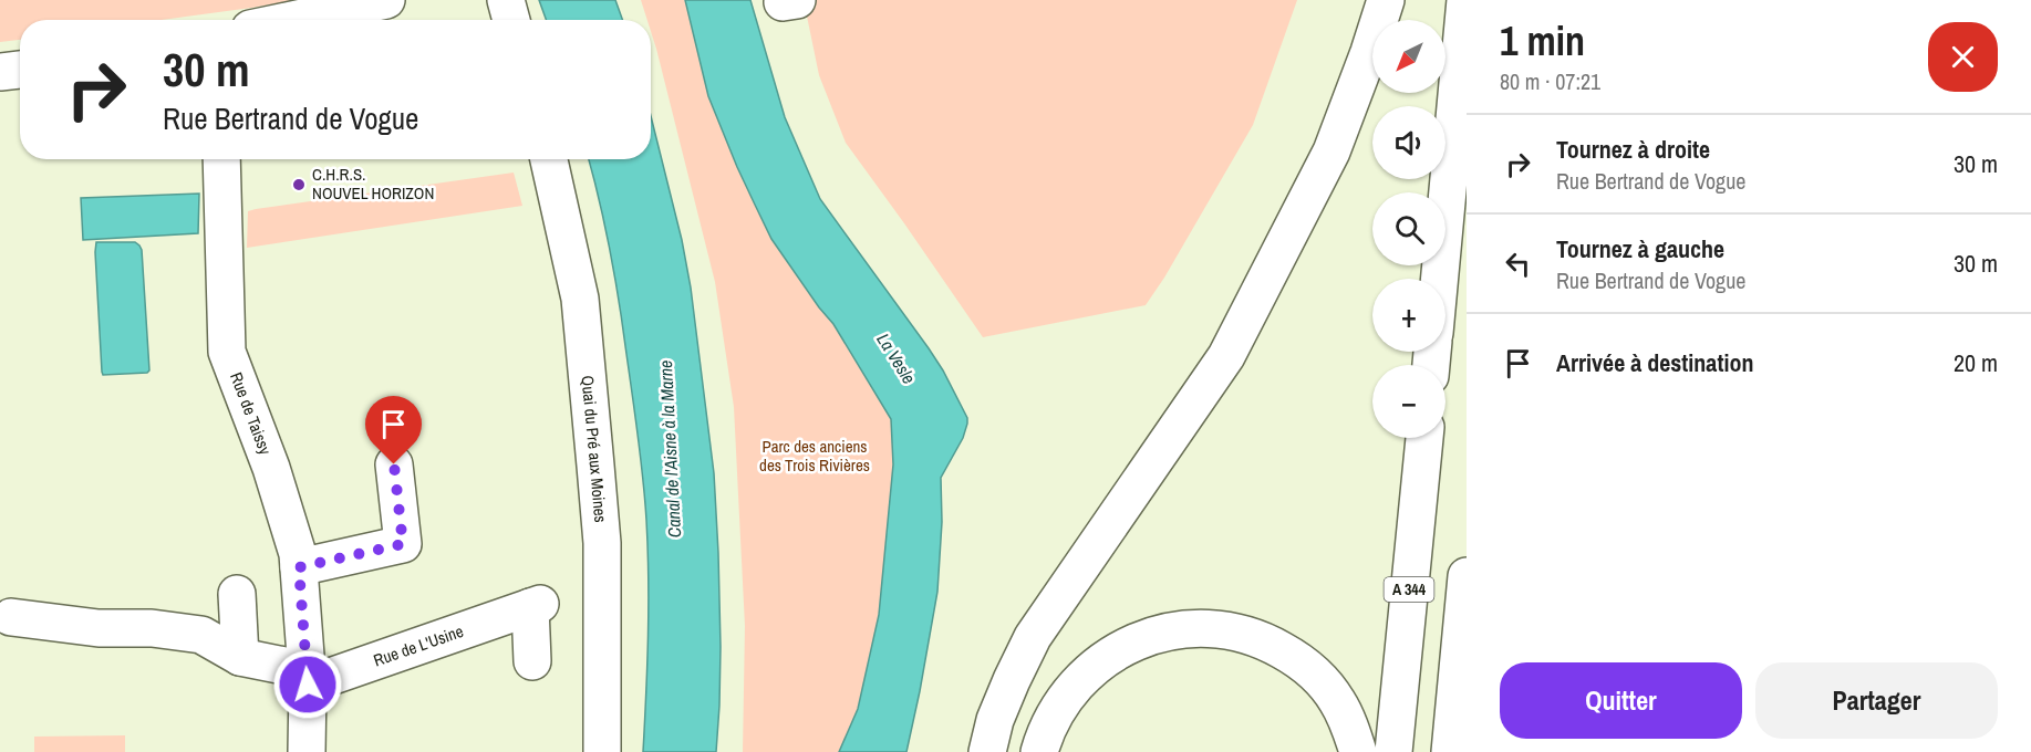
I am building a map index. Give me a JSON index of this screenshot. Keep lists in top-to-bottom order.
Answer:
{
  "streets": {
    "main road": [
      "Rue de Taissy",
      "Quai du Pré aux Moines",
      "A 344",
      "Rue de L'Usine"
    ]
  },
  "crossings": [
    ["Rue de Taissy", "Rue de L'Usine"]
  ],
  "water": ["La Vesle", "Canal de l'Aisne à la Marne"],
  "parks": ["Parc des anciens des Trois Rivières"],
  "places": ["C.H.R.S. NOUVEL HORIZON"],
  "north": "bottom left",
  "page": {
    "heading": ["1 min", "80 m · 07:21"],
    "map_buttons": ["+", "−"],
    "turn": ["30 m", "Rue Bertrand de Vogue"],
    "list": [
      {
        "name": "Tournez à droite",
        "note": "Rue Bertrand de Vogue",
        "value": "30 m"
      },
      {
        "name": "Tournez à gauche",
        "note": "Rue Bertrand de Vogue",
        "value": "30 m"
      },
      {
        "name": "Arrivée à destination",
        "value": "20 m"
      }
    ],
    "buttons": ["Quitter", "Partager"]
  }
}
